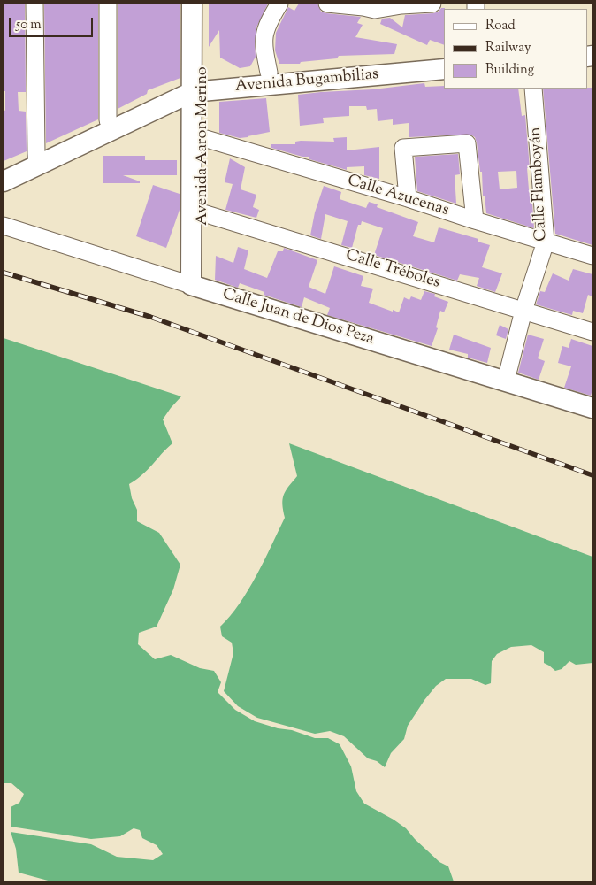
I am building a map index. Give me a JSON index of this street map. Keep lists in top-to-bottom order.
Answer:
{
  "streets": {
    "main road": ["Avenida Bugambilias", "Avenida Aaron Merino", "Calle Juan de Dios Peza"],
    "street": ["Calle Flamboyán", "Calle Azucenas", "Calle Tréboles"]
  },
  "crossings": [
    ["Avenida Bugambilias", "Avenida Aaron Merino"],
    ["Avenida Aaron Merino", "Calle Azucenas"],
    ["Avenida Aaron Merino", "Calle Tréboles"],
    ["Avenida Aaron Merino", "Calle Juan de Dios Peza"],
    ["Calle Flamboyán", "Calle Azucenas"],
    ["Calle Flamboyán", "Calle Tréboles"],
    ["Calle Flamboyán", "Calle Juan de Dios Peza"]
  ],
  "legend": ["Road", "Railway", "Building"],
  "scale_bar": "50 m"
}
